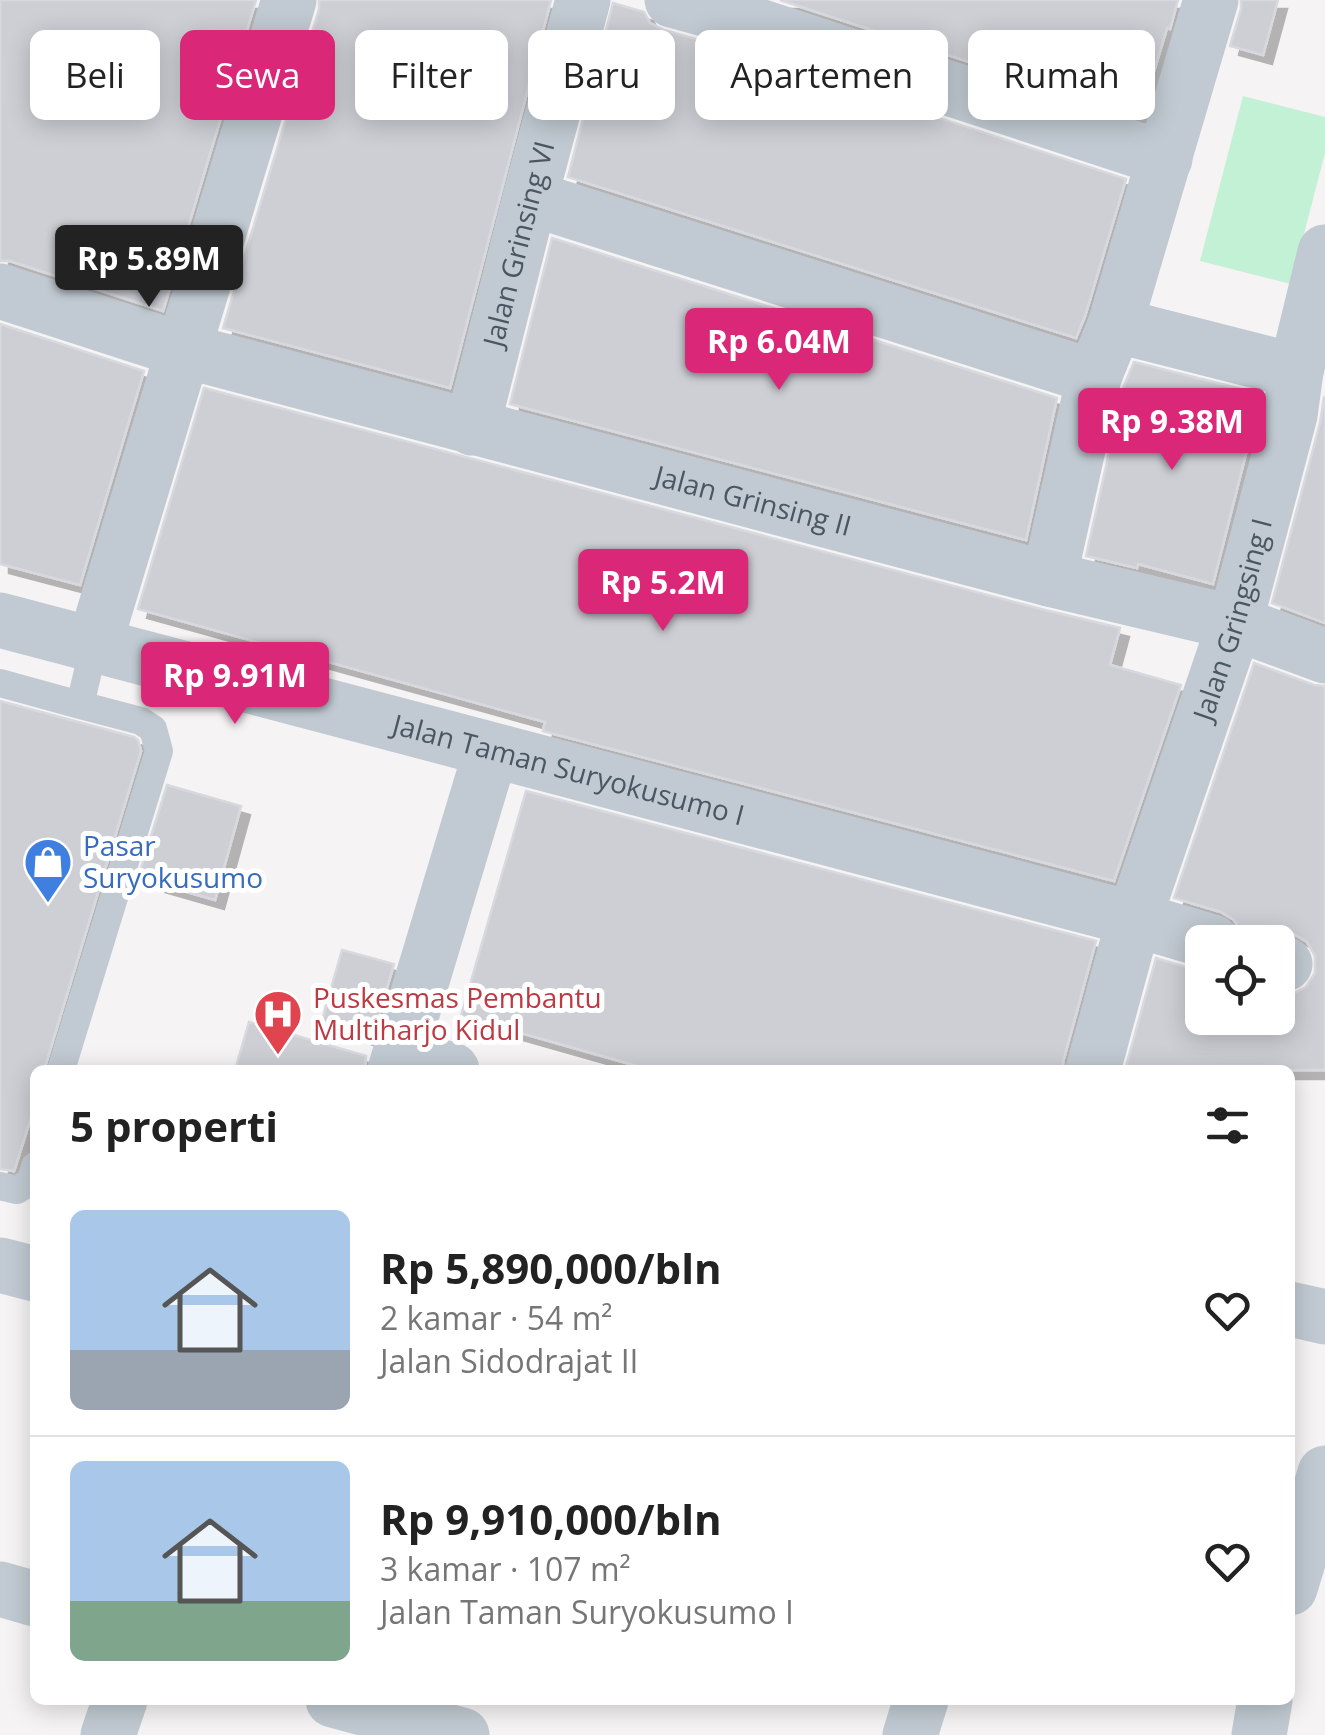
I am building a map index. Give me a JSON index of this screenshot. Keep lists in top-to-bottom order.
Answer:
{
  "streets": {
    "street": [
      "Jalan Grinsing VI",
      "Jalan Grinsing II",
      "Jalan Gringsing I",
      "Jalan Taman Suryokusumo I"
    ]
  },
  "crossings": [
    ["Jalan Grinsing VI", "Jalan Grinsing II"],
    ["Jalan Grinsing II", "Jalan Gringsing I"],
    ["Jalan Gringsing I", "Jalan Taman Suryokusumo I"]
  ],
  "places": {
    "shop": ["Pasar Suryokusumo"],
    "hospital": ["Puskesmas Pembantu Multiharjo Kidul"]
  },
  "page": {
    "chip": [
      "Beli",
      "Sewa",
      "Filter",
      "Baru",
      "Apartemen",
      "Rumah"
    ],
    "price": [
      "Rp 5.89M",
      "Rp 6.04M",
      "Rp 9.38M",
      "Rp 5.2M",
      "Rp 9.91M"
    ],
    "heading": "5 properti",
    "list": [
      {
        "name": "Rp 5,890,000/bln",
        "note": "2 kamar · 54 m² · Jalan Sidodrajat II"
      },
      {
        "name": "Rp 9,910,000/bln",
        "note": "3 kamar · 107 m² · Jalan Taman Suryokusumo I"
      }
    ]
  }
}
